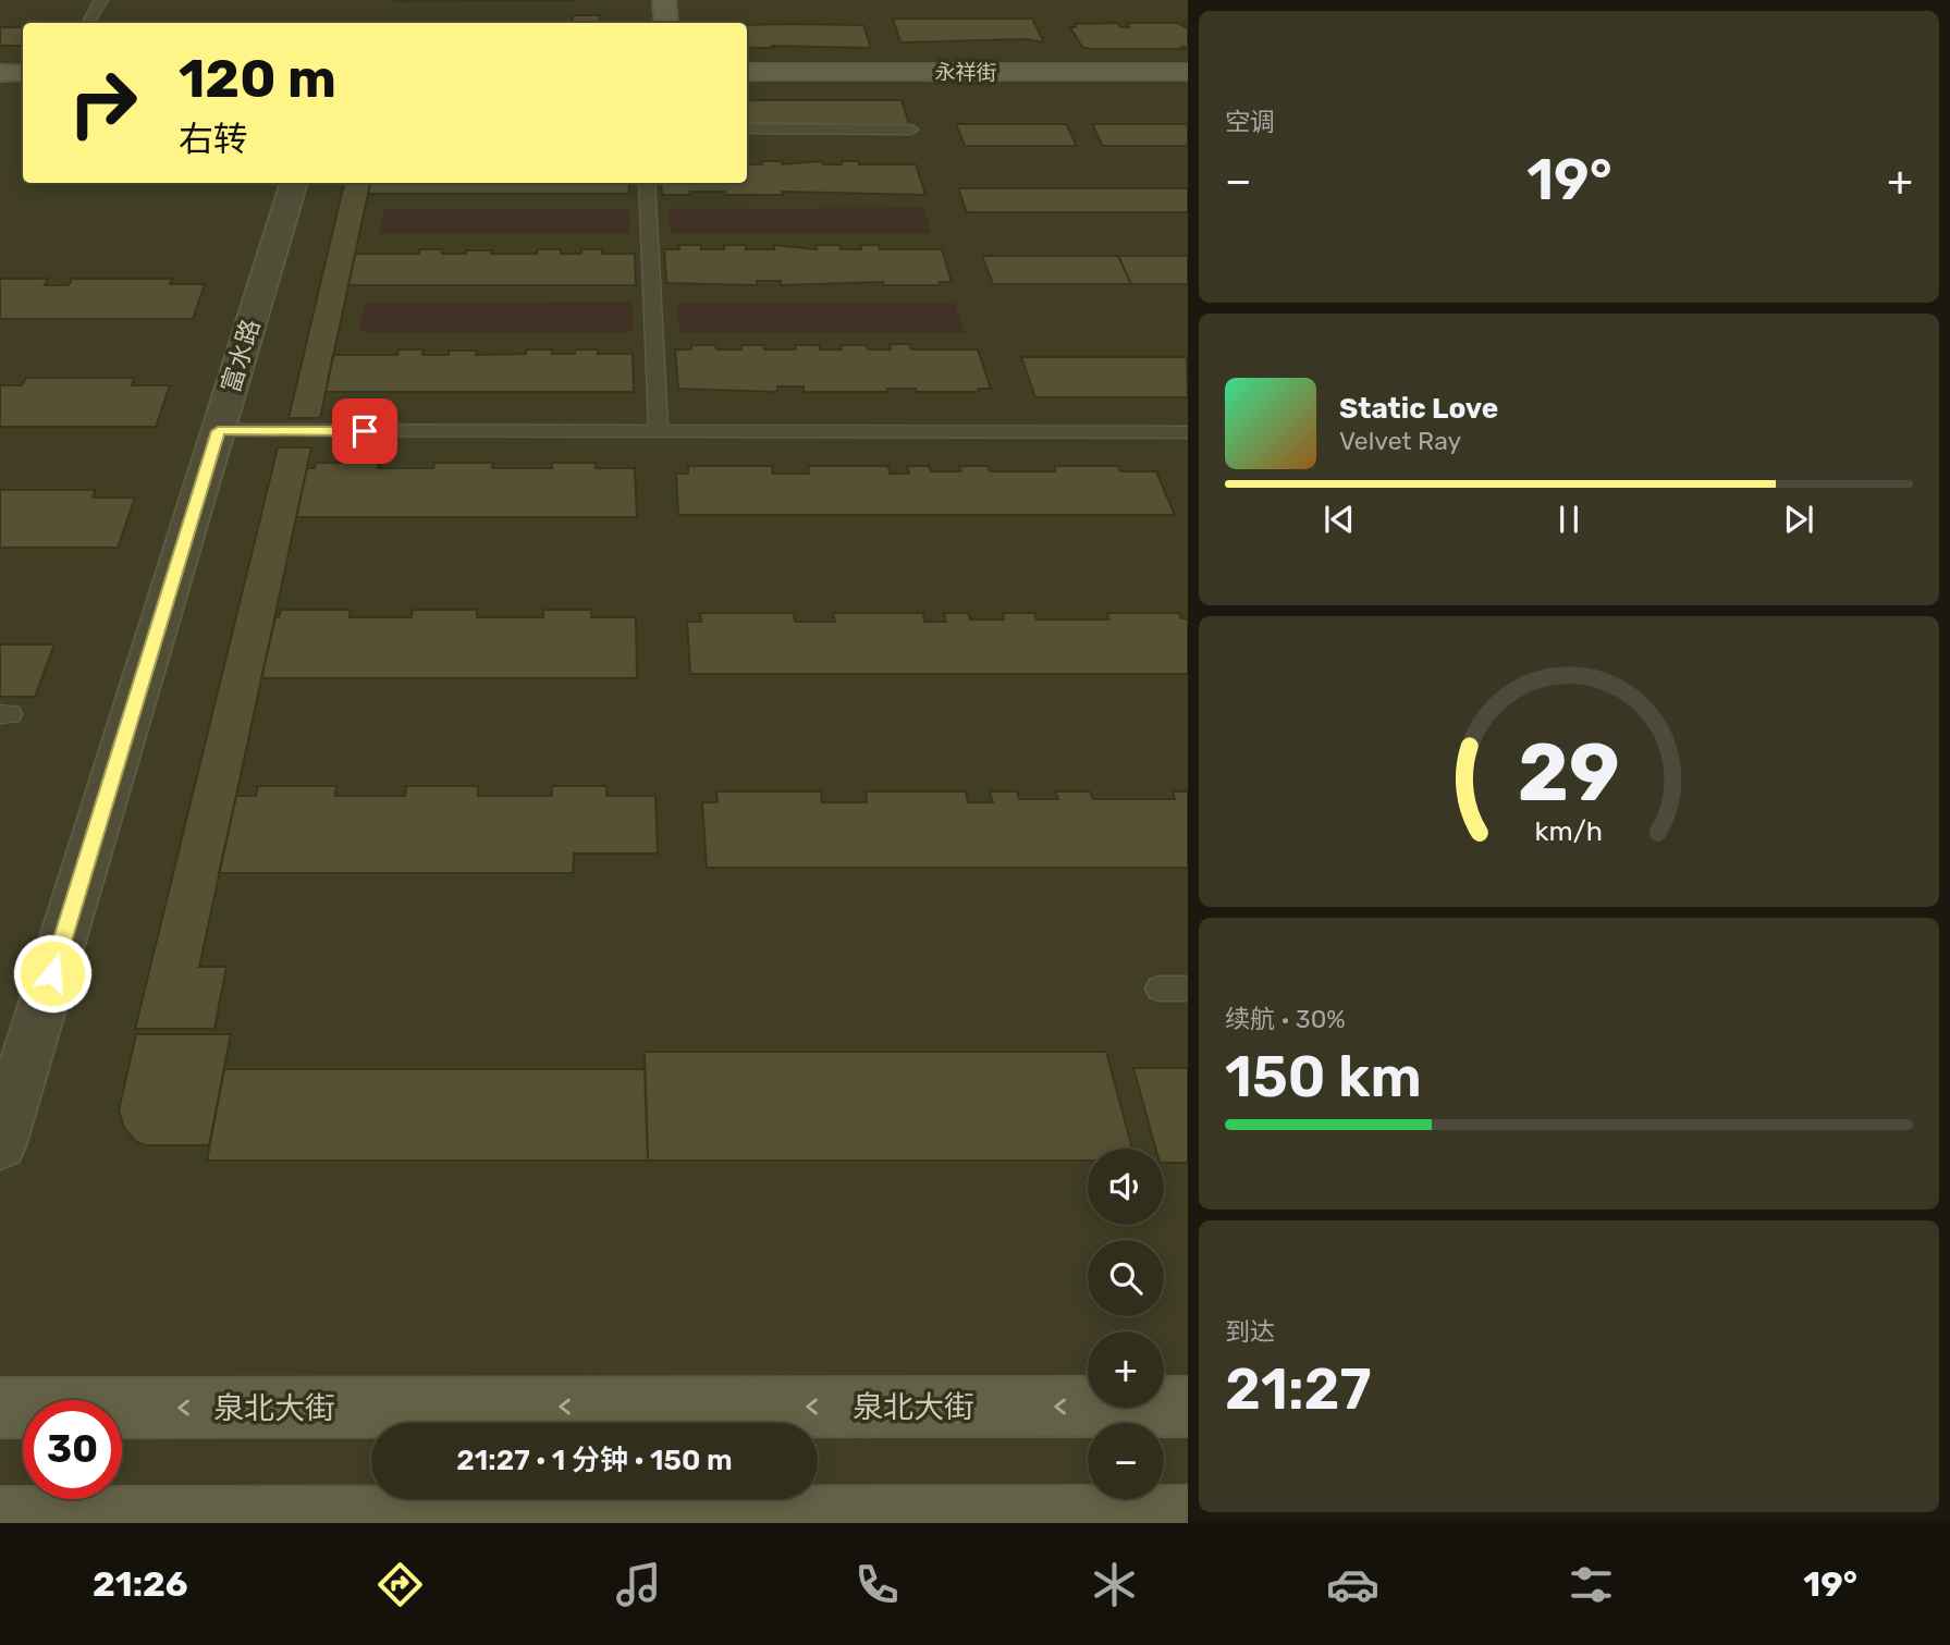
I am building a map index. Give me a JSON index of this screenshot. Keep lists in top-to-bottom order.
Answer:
{
  "streets": {
    "main road": ["永祥街", "泉北大街"],
    "street": ["富水路"]
  },
  "page": {
    "tile": [
      "空调",
      ["续航 · 30%", "150 km"],
      ["到达", "21:27"]
    ],
    "turn": ["120 m", "右转"],
    "heat": ["−", "19°", "+"],
    "song": ["Static Love", "Velvet Ray"],
    "map_buttons": ["+", "−"],
    "limit": "30",
    "trip": "21:27 · 1 分钟 · 150 m",
    "tabs": ["21:26", "19°"],
    "gauge": ["29", "km/h"]
  }
}
